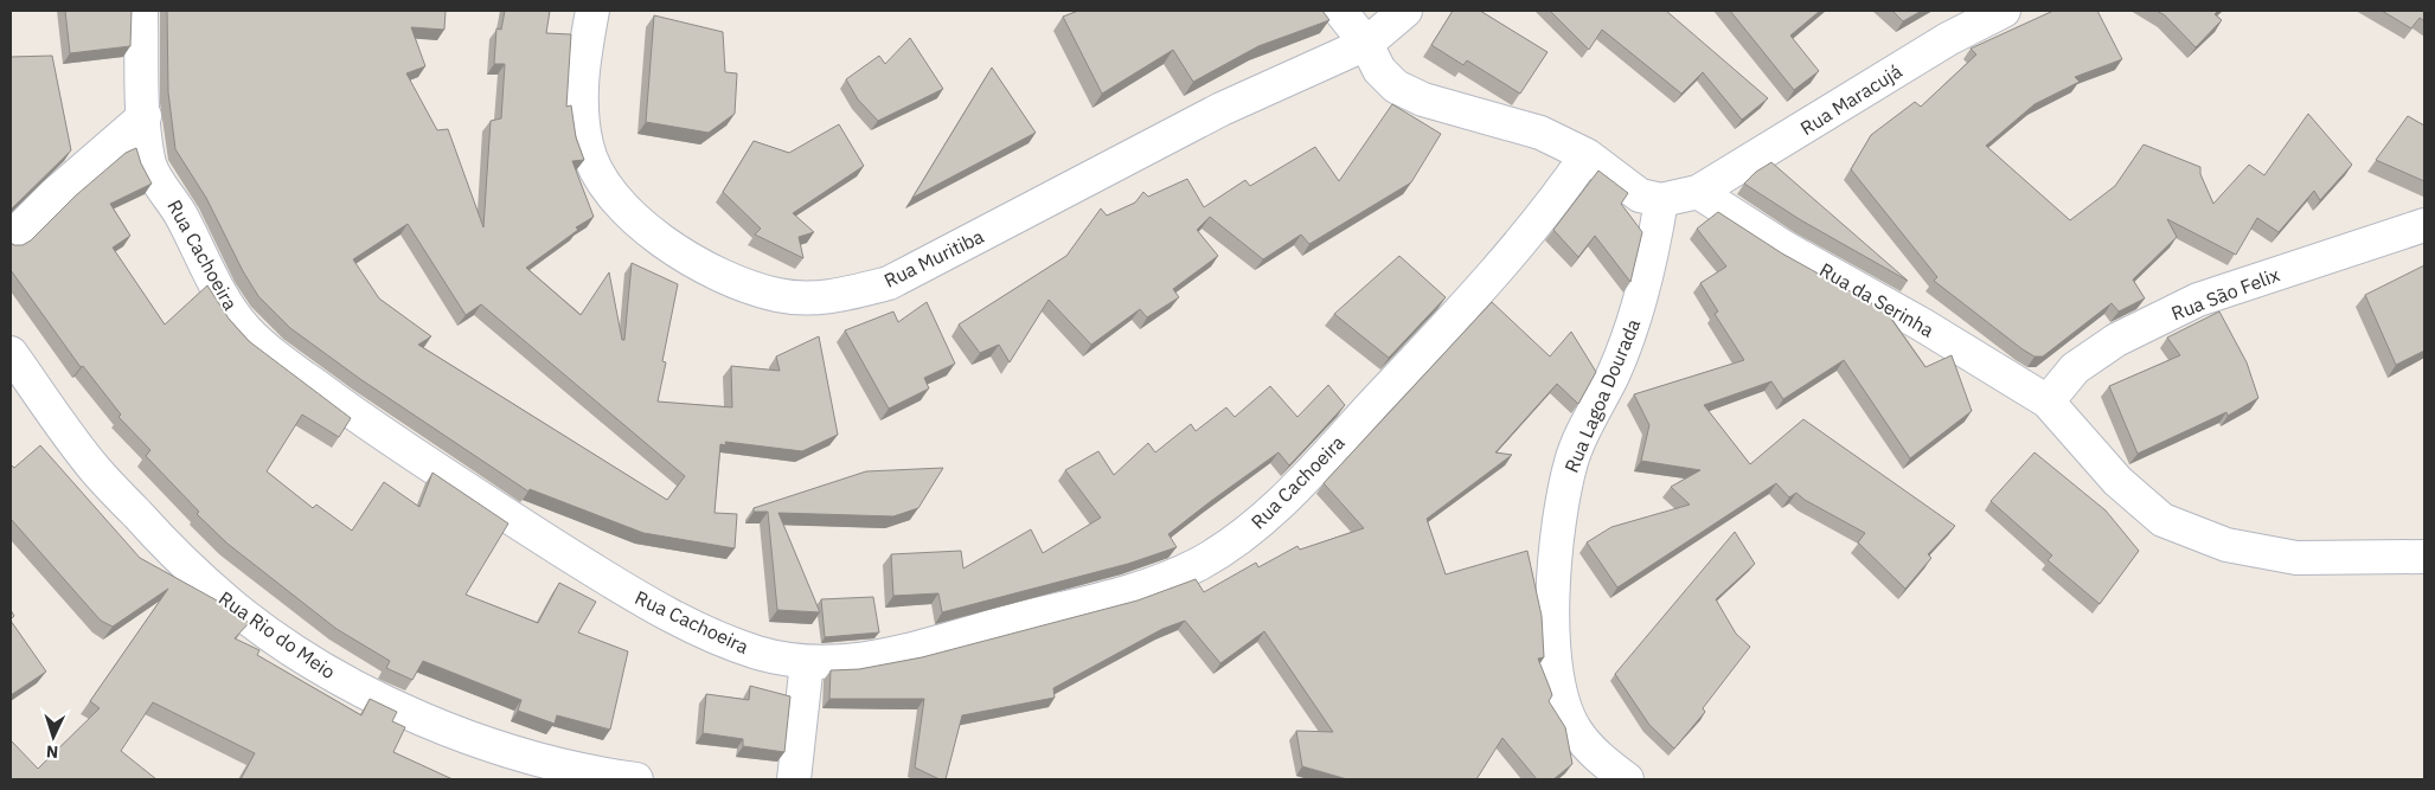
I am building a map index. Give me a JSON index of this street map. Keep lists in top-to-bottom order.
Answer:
{
  "streets": {
    "street": [
      "Rua Maracujá",
      "Rua Cachoeira",
      "Rua Muritiba",
      "Rua São Felix",
      "Rua da Serinha",
      "Rua Lagoa Dourada",
      "Rua Rio do Meio"
    ]
  },
  "crossings": [
    ["Rua Maracujá", "Rua da Serinha"],
    ["Rua São Felix", "Rua da Serinha"]
  ],
  "north": "bottom"
}
